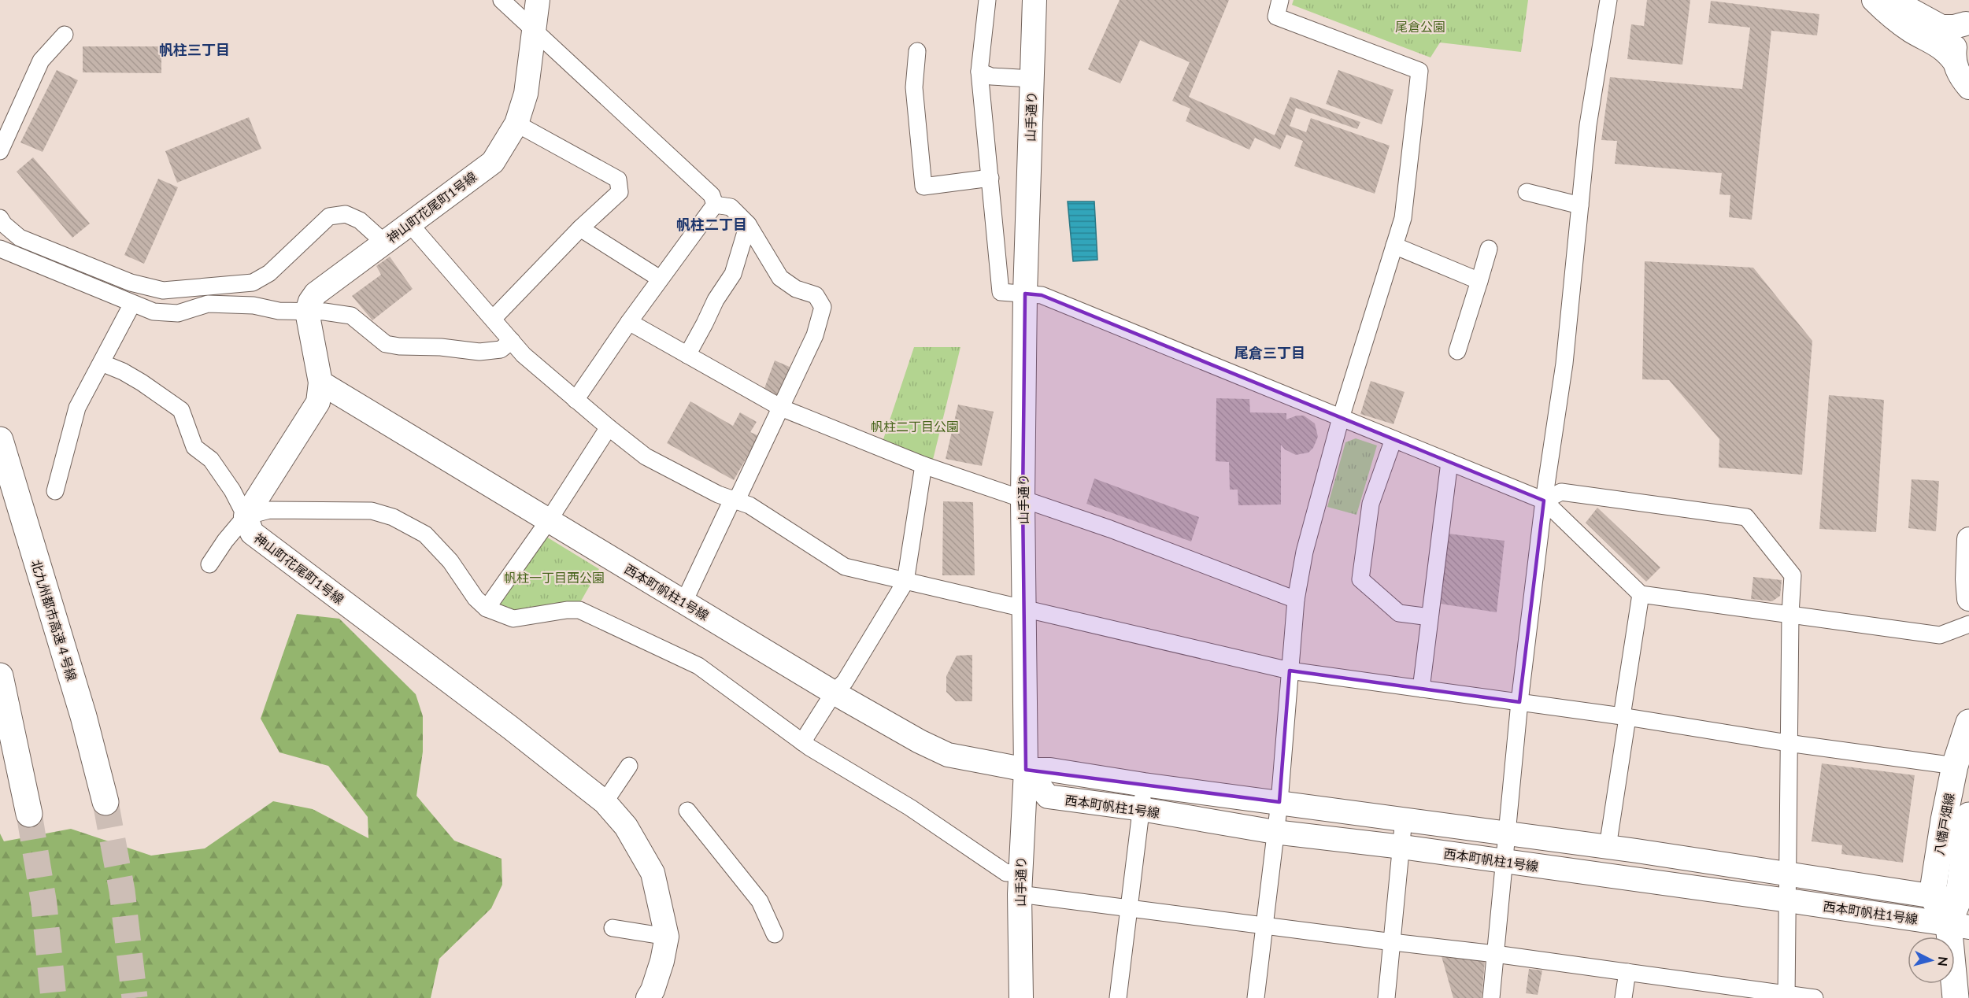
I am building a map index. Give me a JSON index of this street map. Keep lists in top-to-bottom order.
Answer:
{
  "streets": {
    "main road": ["北九州都市高速４号線", "八幡戸畑線"],
    "street": ["山手通り", "神山町花尾町1号線", "西本町帆柱1号線"]
  },
  "crossings": [
    ["山手通り", "西本町帆柱1号線"],
    ["西本町帆柱1号線", "八幡戸畑線"]
  ],
  "districts": ["帆柱三丁目", "帆柱二丁目", "尾倉三丁目"],
  "parks": ["尾倉公園", "帆柱二丁目公園", "帆柱一丁目西公園"],
  "north": "right"
}
